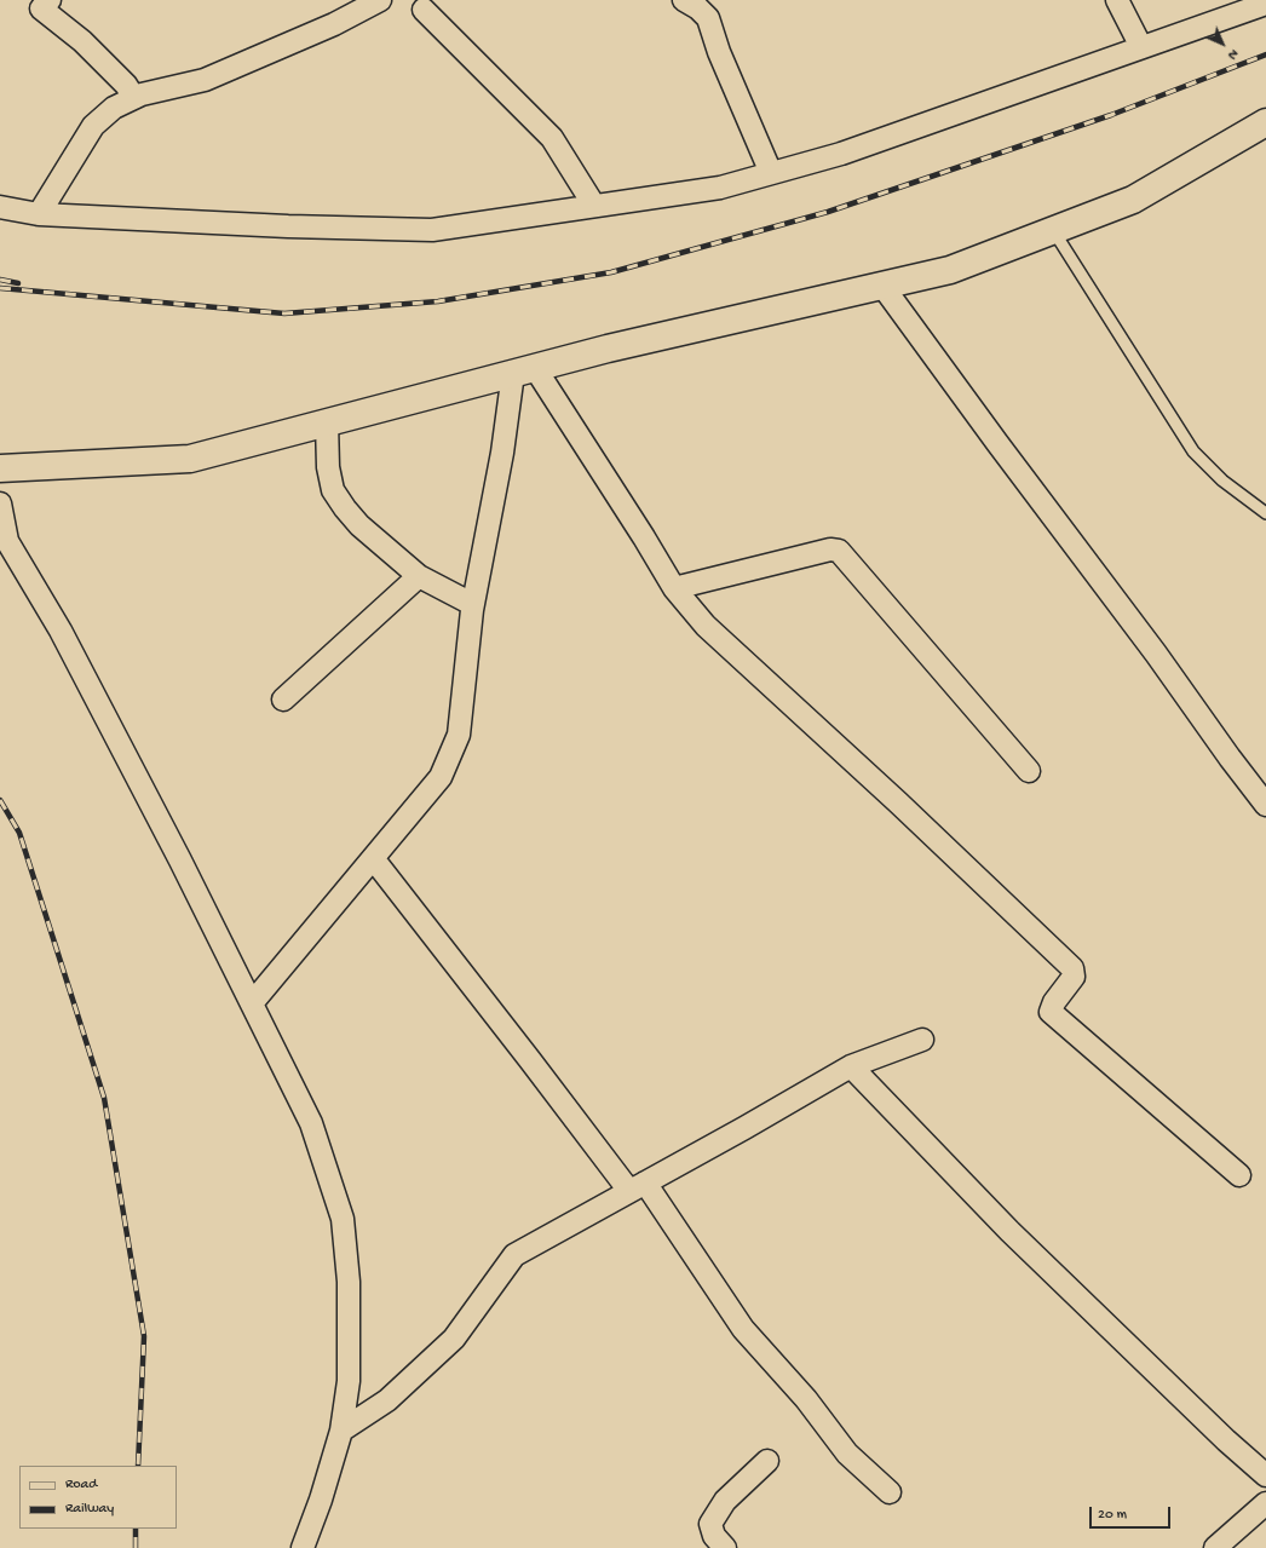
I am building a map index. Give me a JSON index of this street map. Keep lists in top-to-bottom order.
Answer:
{
  "legend": ["Road", "Railway"],
  "scale_bar": "20 m",
  "north": "bottom right"
}
